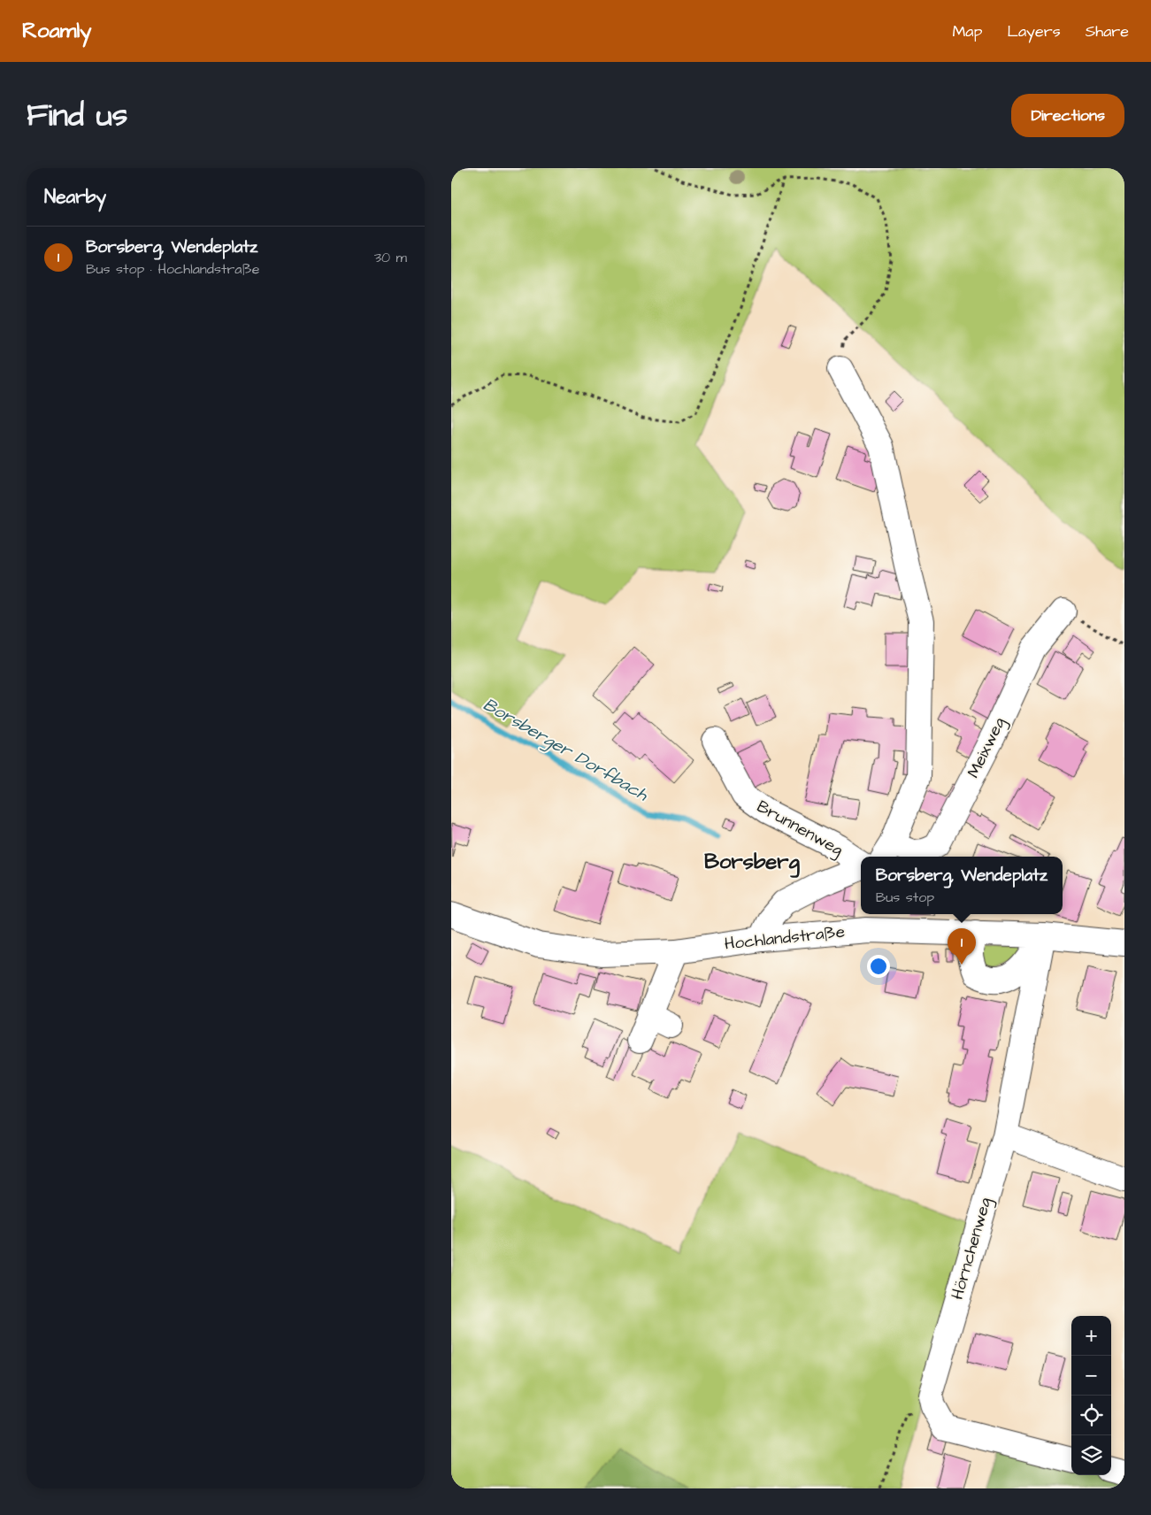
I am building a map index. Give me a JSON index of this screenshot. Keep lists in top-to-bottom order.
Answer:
{
  "streets": {
    "street": [
      "Meixweg",
      "Brunnenweg",
      "Hochlandstraße",
      "Hörnchenweg"
    ]
  },
  "crossings": [
    ["Hochlandstraße", "Hörnchenweg"]
  ],
  "districts": ["Borsberg"],
  "water": ["Borsberger Dorfbach"],
  "page": {
    "header": "Roamly",
    "nav": ["Map", "Layers", "Share"],
    "title": "Find us",
    "buttons": "Directions",
    "heading": "Nearby",
    "list": [
      {
        "mark": "1",
        "name": "Borsberg, Wendeplatz",
        "note": "Bus stop · Hochlandstraße",
        "value": "30 m"
      }
    ],
    "popup": ["Borsberg, Wendeplatz", "Bus stop"],
    "pins": "1",
    "map_buttons": ["+", "−"]
  }
}
